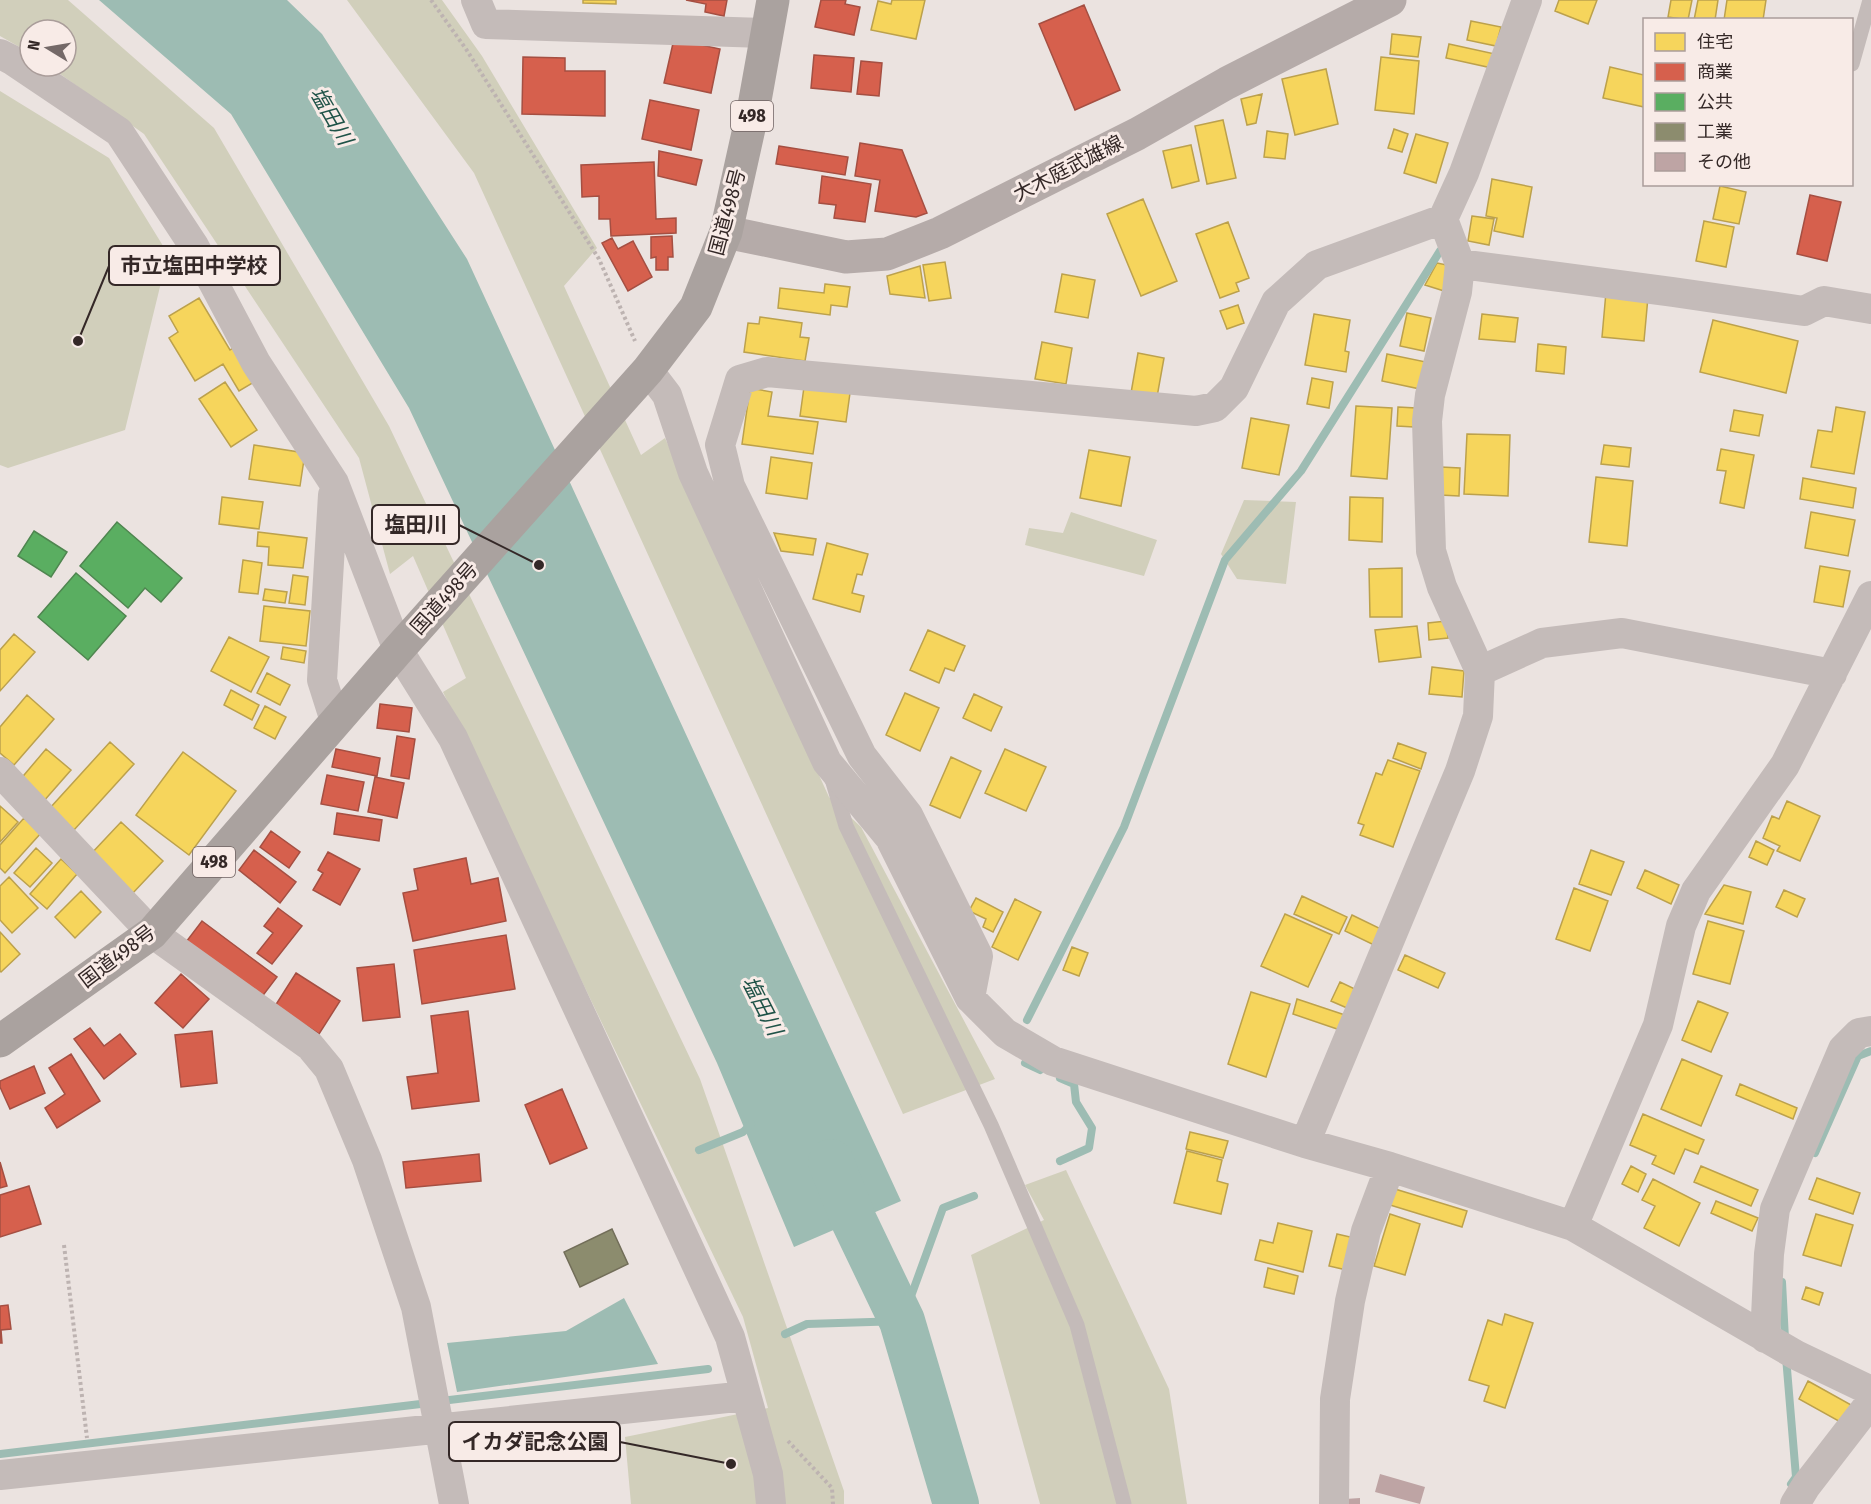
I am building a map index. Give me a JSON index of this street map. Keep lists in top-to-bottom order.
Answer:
{
  "streets": {
    "highway": ["498", "国道498号"],
    "main road": ["大木庭武雄線"]
  },
  "crossings": [
    ["大木庭武雄線", "国道498号"]
  ],
  "water": ["塩田川"],
  "places": ["市立塩田中学校", "塩田川", "イカダ記念公園"],
  "legend": [
    "住宅",
    "商業",
    "公共",
    "工業",
    "その他"
  ],
  "north": "left"
}
